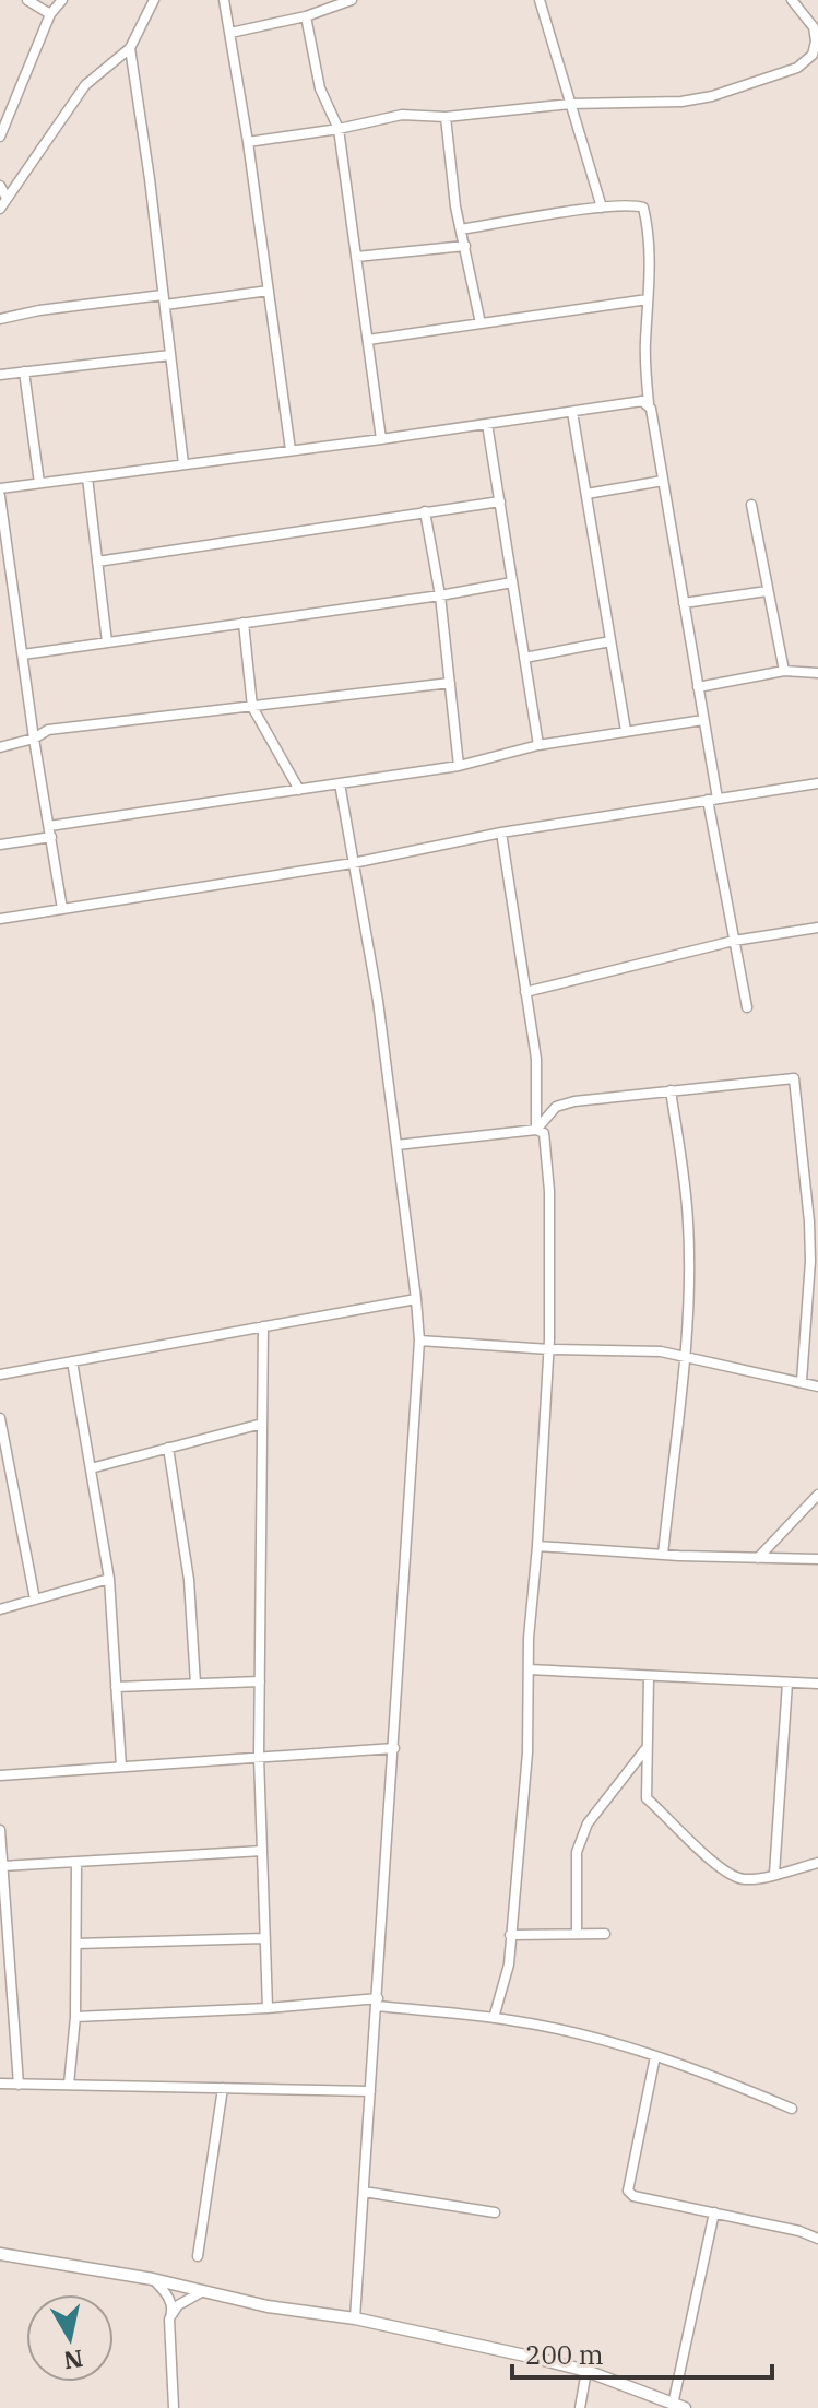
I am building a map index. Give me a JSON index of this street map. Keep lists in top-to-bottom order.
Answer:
{
  "scale_bar": "200 m",
  "north": "bottom"
}
